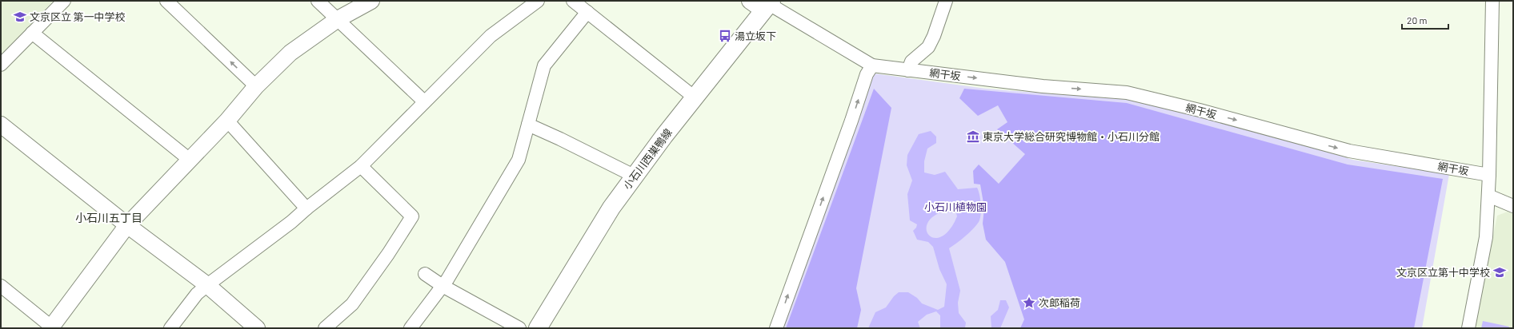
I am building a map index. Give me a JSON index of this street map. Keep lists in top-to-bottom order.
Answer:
{
  "streets": {
    "main road": ["小石川西巣鴨線"],
    "street": ["網干坂"]
  },
  "one_way": ["網干坂"],
  "districts": ["小石川五丁目"],
  "parks": ["小石川植物園"],
  "places": {
    "school or university": ["文京区立 第一中学校", "文京区立第十中学校"],
    "bus stop": ["湯立坂下"],
    "museum": ["東京大学総合研究博物館・小石川分館"],
    "place": ["次郎稲荷"]
  },
  "scale_bar": "20 m"
}
